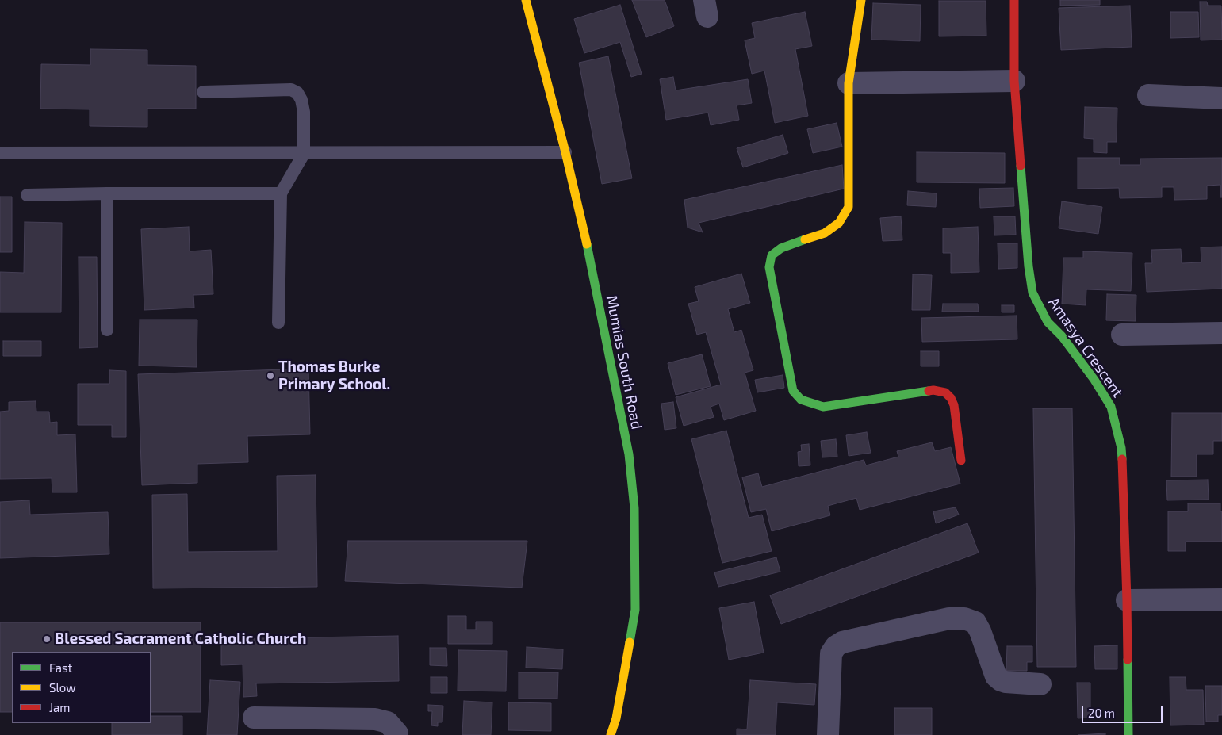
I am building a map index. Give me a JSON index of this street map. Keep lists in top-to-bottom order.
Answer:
{
  "streets": {
    "street": ["Amasya Crescent", "Mumias South Road"]
  },
  "places": ["Thomas Burke Primary School.", "Blessed Sacrament Catholic Church"],
  "legend": ["Fast", "Slow", "Jam"],
  "scale_bar": "20 m"
}
